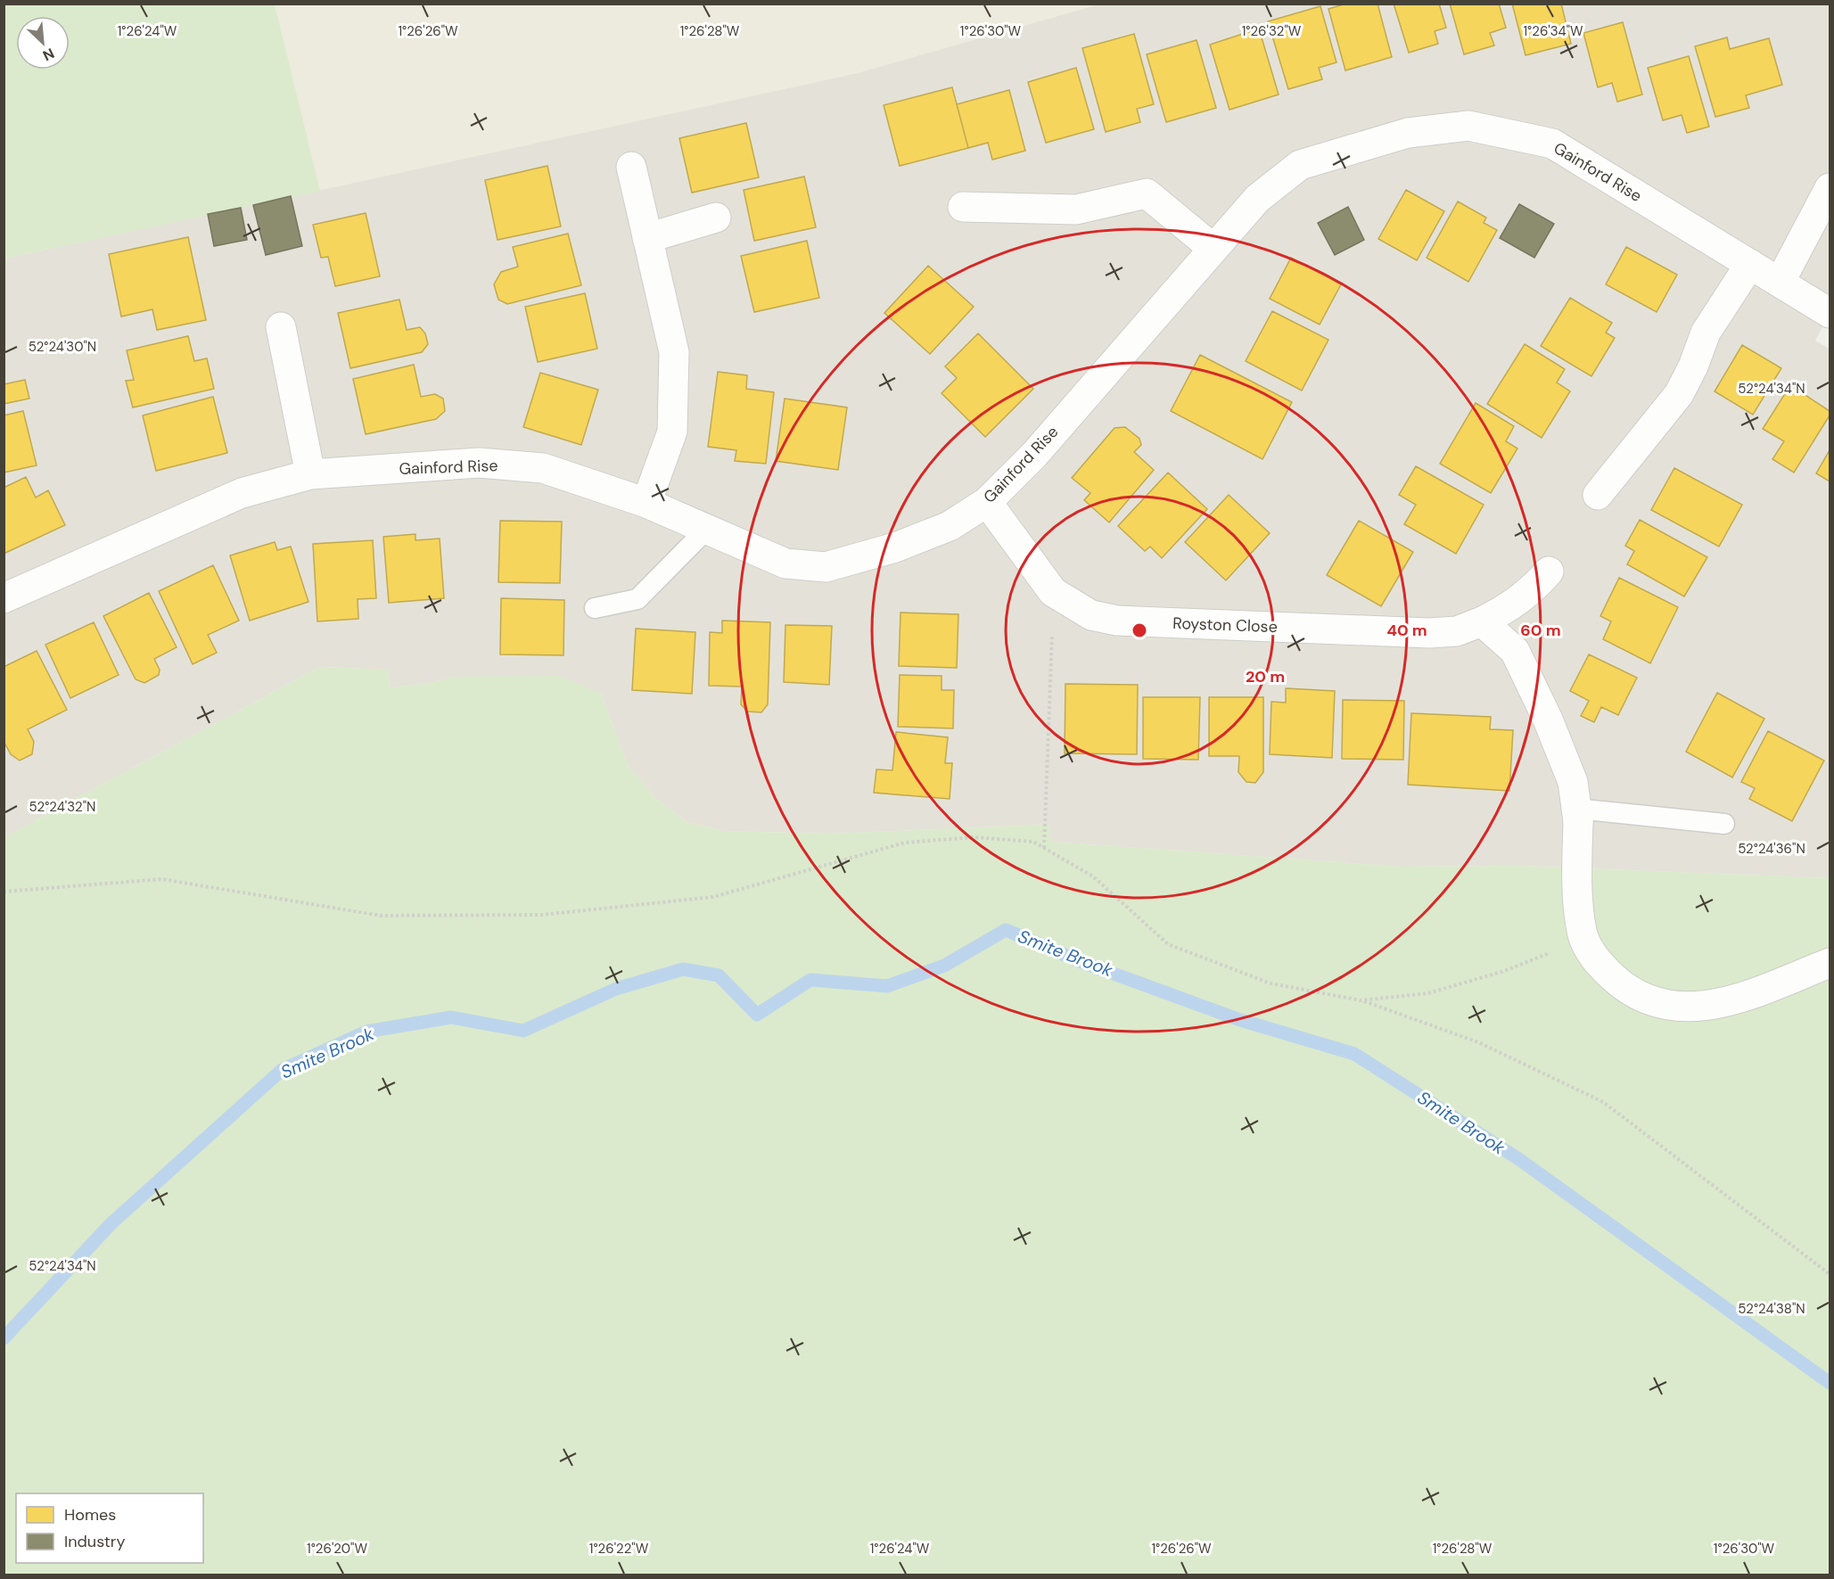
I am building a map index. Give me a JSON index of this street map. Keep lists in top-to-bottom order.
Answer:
{
  "streets": {
    "street": ["Gainford Rise", "Royston Close"]
  },
  "crossings": [
    ["Gainford Rise", "Royston Close"]
  ],
  "water": ["Smite Brook"],
  "legend": ["Homes", "Industry"],
  "north": "bottom right",
  "coordinates": [
    "1°26'24\"W",
    "1°26'26\"W",
    "1°26'28\"W",
    "1°26'30\"W",
    "1°26'32\"W",
    "1°26'34\"W",
    "52°24'30\"N",
    "52°24'34\"N",
    "52°24'32\"N",
    "52°24'36\"N",
    "52°24'38\"N",
    "1°26'20\"W",
    "1°26'22\"W"
  ],
  "rings": ["40 m", "60 m", "20 m"]
}
